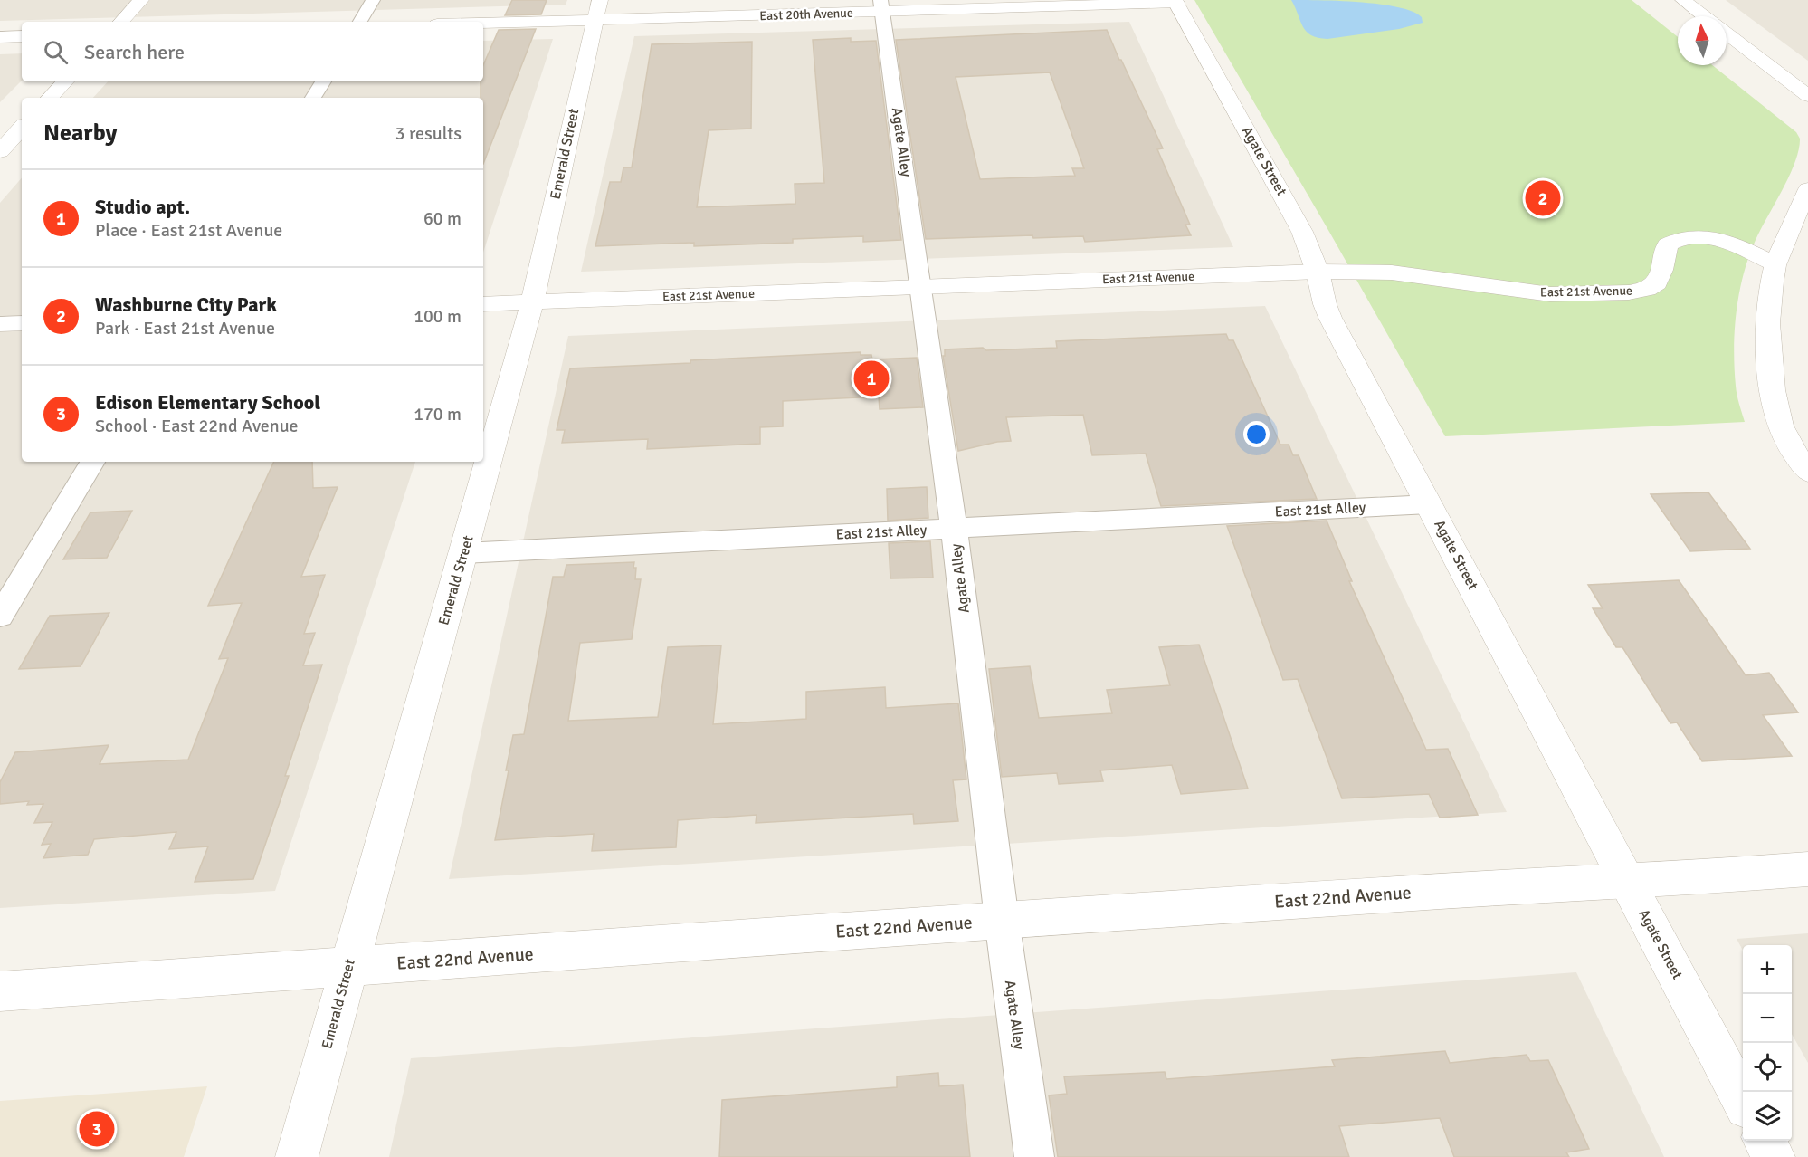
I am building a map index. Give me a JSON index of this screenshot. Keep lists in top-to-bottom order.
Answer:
{
  "streets": {
    "street": [
      "East 20th Avenue",
      "Emerald Street",
      "Agate Street",
      "East 21st Avenue",
      "East 22nd Avenue"
    ],
    "lane": ["Agate Alley", "East 21st Alley"]
  },
  "crossings": [
    ["East 20th Avenue", "Agate Alley"],
    ["East 20th Avenue", "Emerald Street"],
    ["East 20th Avenue", "Agate Street"],
    ["Agate Alley", "East 21st Avenue"],
    ["Agate Alley", "East 21st Alley"],
    ["Agate Alley", "East 22nd Avenue"],
    ["Emerald Street", "East 21st Avenue"],
    ["Emerald Street", "East 21st Alley"],
    ["Emerald Street", "East 22nd Avenue"],
    ["Agate Street", "East 21st Avenue"],
    ["Agate Street", "East 21st Alley"],
    ["Agate Street", "East 22nd Avenue"]
  ],
  "north": "top",
  "page": {
    "search": "Search here",
    "heading": ["Nearby", "3 results"],
    "list": [
      {
        "mark": "1",
        "name": "Studio apt.",
        "note": "Place · East 21st Avenue",
        "value": "60 m"
      },
      {
        "mark": "2",
        "name": "Washburne City Park",
        "note": "Park · East 21st Avenue",
        "value": "100 m"
      },
      {
        "mark": "3",
        "name": "Edison Elementary School",
        "note": "School · East 22nd Avenue",
        "value": "170 m"
      }
    ],
    "pins": ["2", "1", "3"],
    "map_buttons": ["+", "−"]
  }
}
